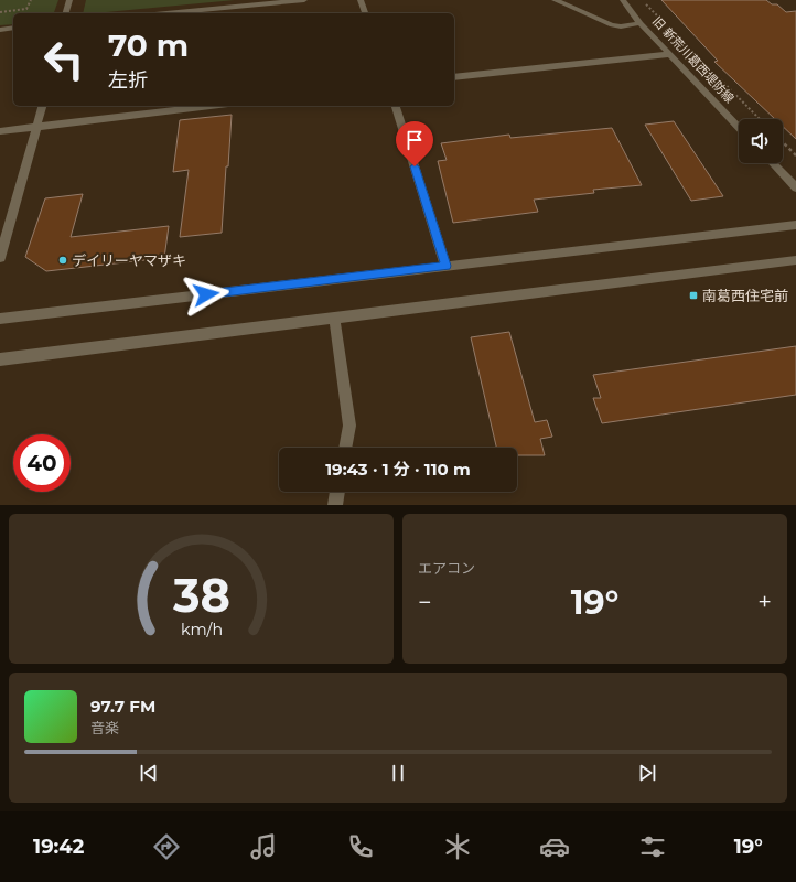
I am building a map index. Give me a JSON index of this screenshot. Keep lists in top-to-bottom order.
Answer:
{
  "streets": {
    "street": ["旧 新荒川葛西堤防線"]
  },
  "places": {
    "other": ["デイリーヤマザキ"],
    "transit": ["南葛西住宅前"]
  },
  "page": {
    "turn": ["70 m", "左折"],
    "limit": "40",
    "trip": "19:43 · 1 分 · 110 m",
    "tile": "エアコン",
    "heat": ["−", "19°", "+"],
    "song": ["97.7 FM", "音楽"],
    "tabs": ["19:42", "19°"],
    "gauge": ["38", "km/h"]
  }
}
